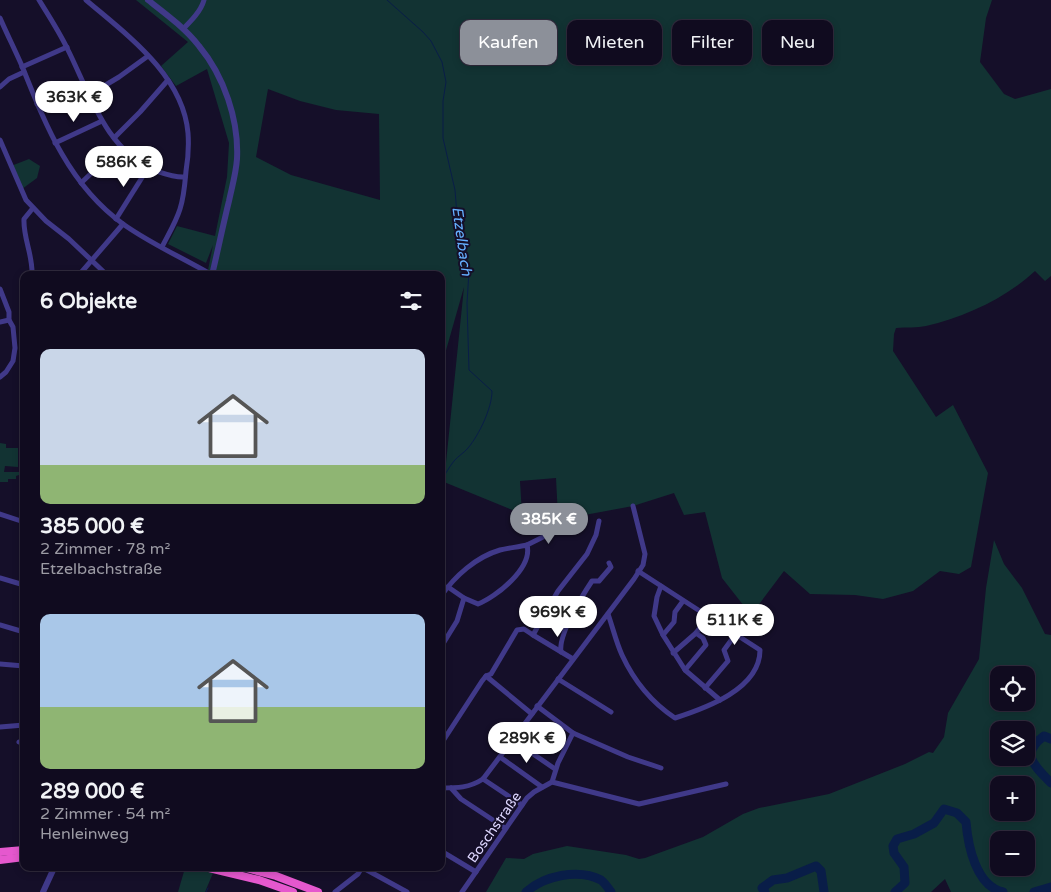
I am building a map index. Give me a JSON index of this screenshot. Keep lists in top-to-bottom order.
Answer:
{
  "streets": {
    "street": ["Boschstraße"]
  },
  "water": ["Etzelbach"],
  "page": {
    "chip": [
      "Kaufen",
      "Mieten",
      "Filter",
      "Neu"
    ],
    "price": [
      "363K €",
      "586K €",
      "385K €",
      "969K €",
      "511K €",
      "289K €"
    ],
    "heading": "6 Objekte",
    "list": [
      {
        "name": "385 000 €",
        "note": "2 Zimmer · 78 m² · Etzelbachstraße"
      },
      {
        "name": "289 000 €",
        "note": "2 Zimmer · 54 m² · Henleinweg"
      }
    ],
    "map_buttons": ["+", "−"]
  }
}
